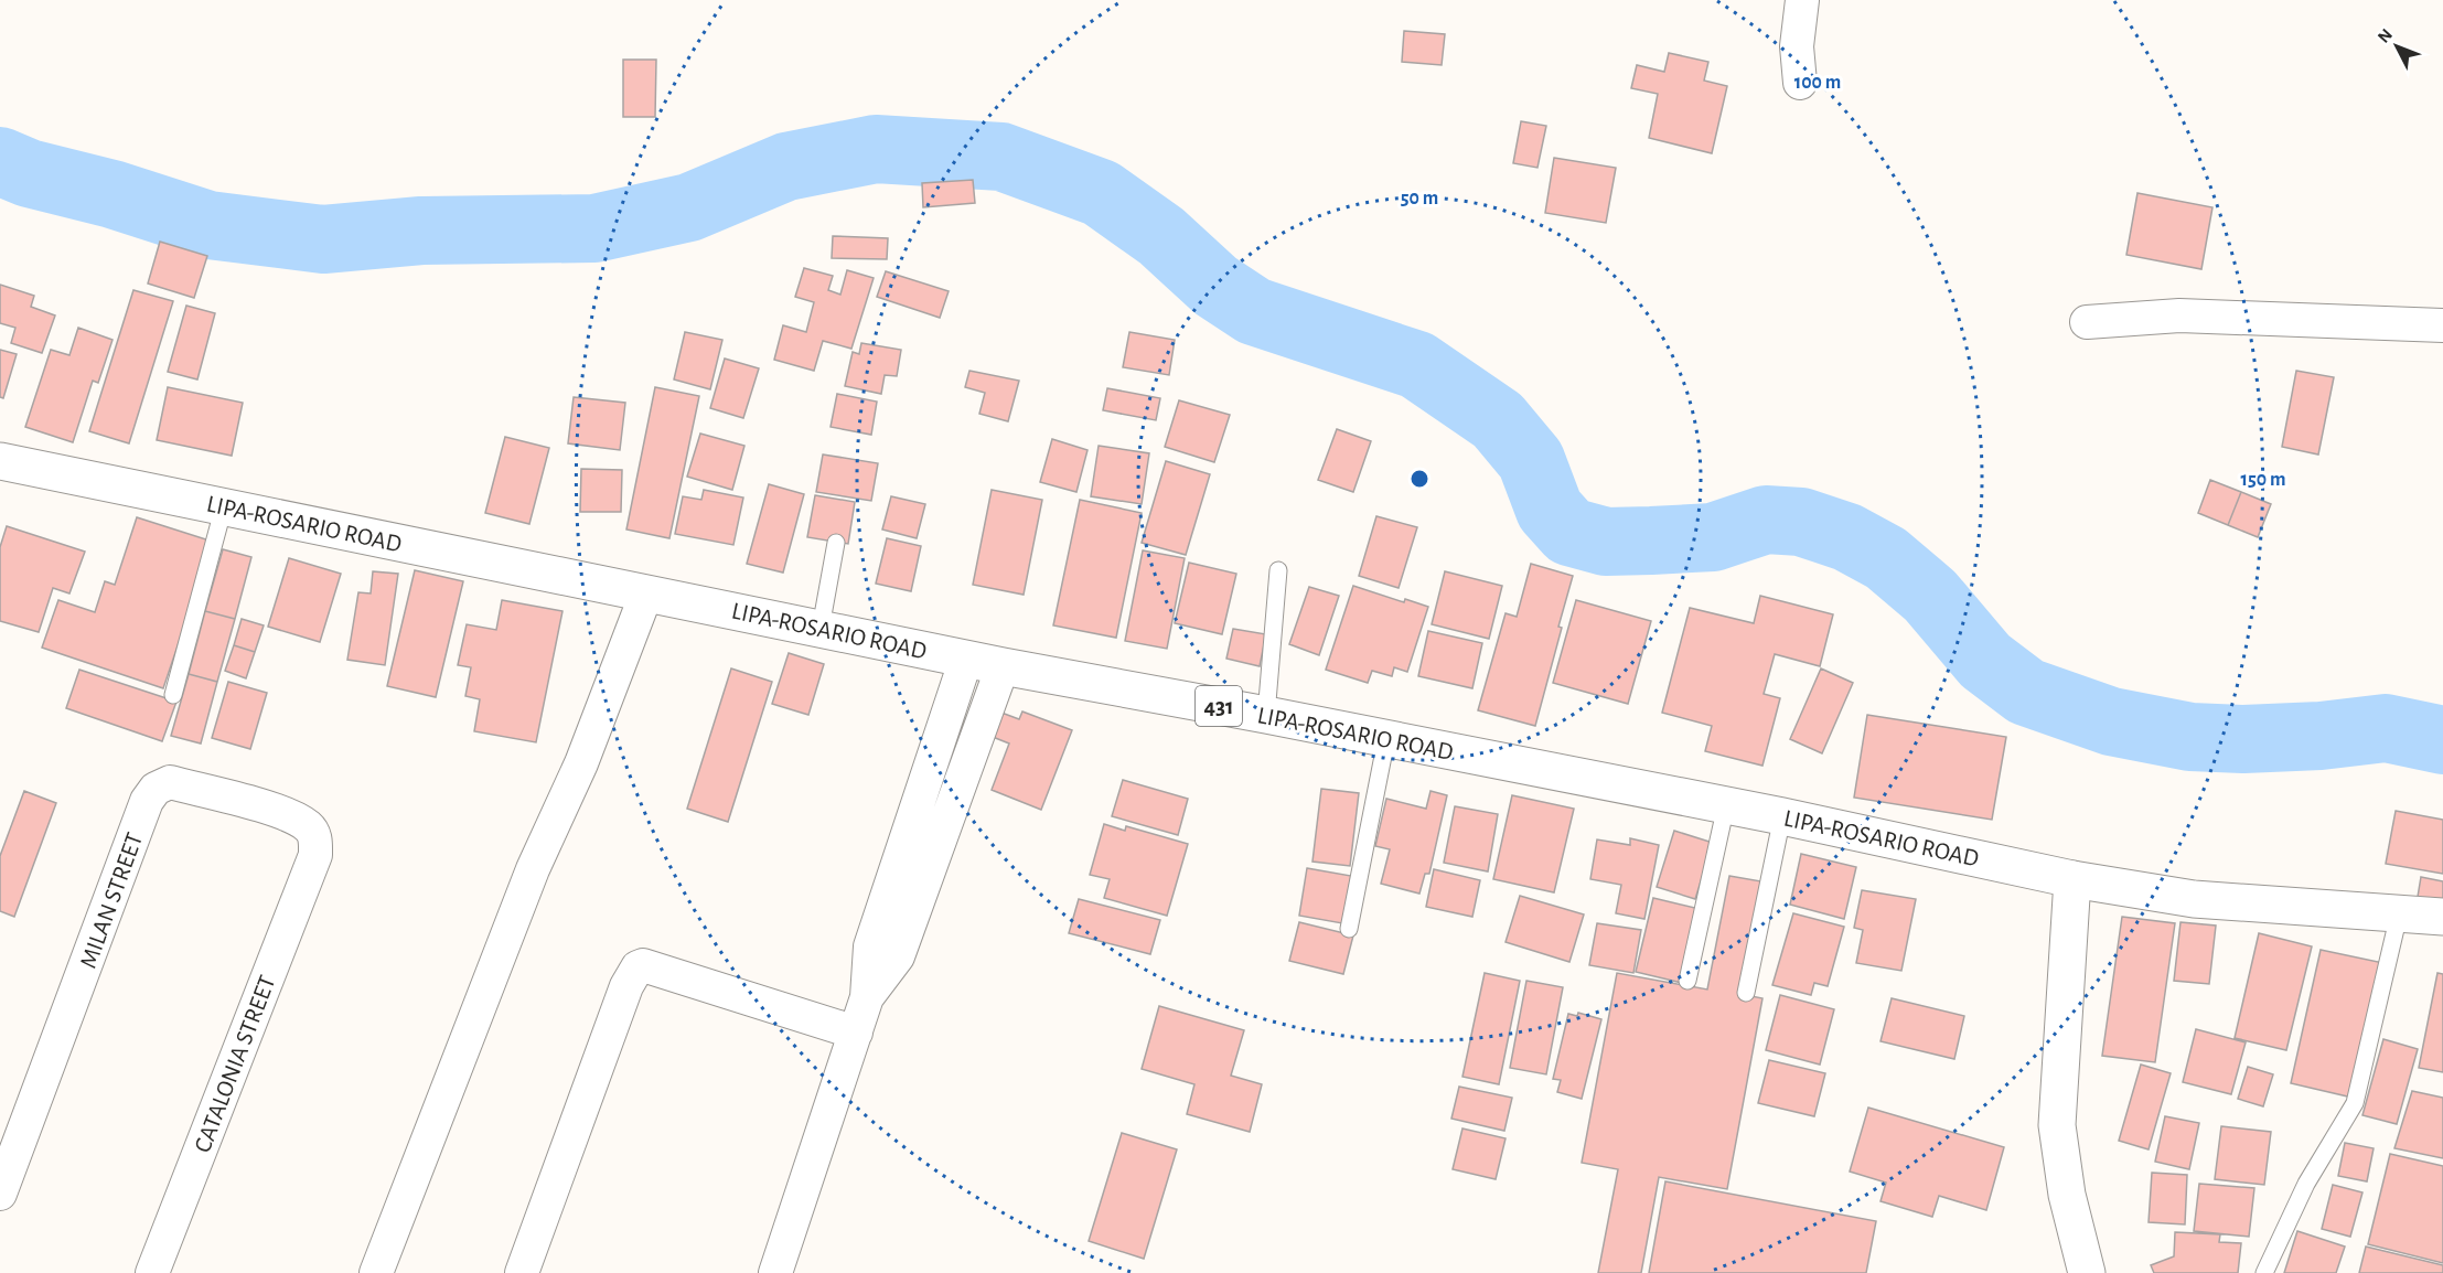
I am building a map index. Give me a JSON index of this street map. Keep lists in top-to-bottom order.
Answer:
{
  "streets": {
    "main road": ["LIPA-ROSARIO ROAD", "431"],
    "street": ["MILAN STREET", "CATALONIA STREET"]
  },
  "crossings": [
    ["MILAN STREET", "CATALONIA STREET"]
  ],
  "north": "top left",
  "rings": ["100 m", "50 m", "150 m"]
}
